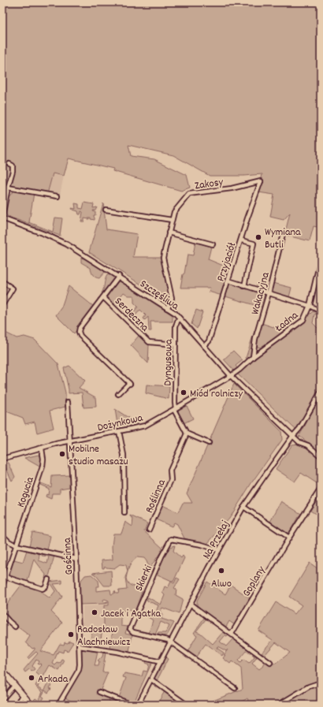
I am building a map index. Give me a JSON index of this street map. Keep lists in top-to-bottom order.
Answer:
{
  "streets": {
    "street": [
      "Zakosy",
      "Przyjaciół",
      "Wakacyjna",
      "Szczęśliwa",
      "Serdeczna",
      "Ładna",
      "Dyngusowa",
      "Dożynkowa",
      "Kogucia",
      "Roślinna",
      "Na Przełaj",
      "Gościnna",
      "Skierki",
      "Goplany"
    ]
  },
  "crossings": [
    ["Zakosy", "Przyjaciół"],
    ["Zakosy", "Szczęśliwa"],
    ["Przyjaciół", "Szczęśliwa"],
    ["Wakacyjna", "Ładna"],
    ["Szczęśliwa", "Serdeczna"],
    ["Szczęśliwa", "Ładna"],
    ["Szczęśliwa", "Dyngusowa"],
    ["Szczęśliwa", "Dożynkowa"],
    ["Szczęśliwa", "Na Przełaj"],
    ["Serdeczna", "Dyngusowa"],
    ["Ładna", "Dożynkowa"],
    ["Dyngusowa", "Dożynkowa"],
    ["Dożynkowa", "Kogucia"],
    ["Dożynkowa", "Gościnna"],
    ["Na Przełaj", "Skierki"]
  ],
  "places": [
    "Wymiana Butli",
    "Miód rolniczy",
    "Mobilne studio masażu",
    "Alwo",
    "Jacek i Agatka",
    "Radosław Alachniewicz",
    "Arkada"
  ]
}
